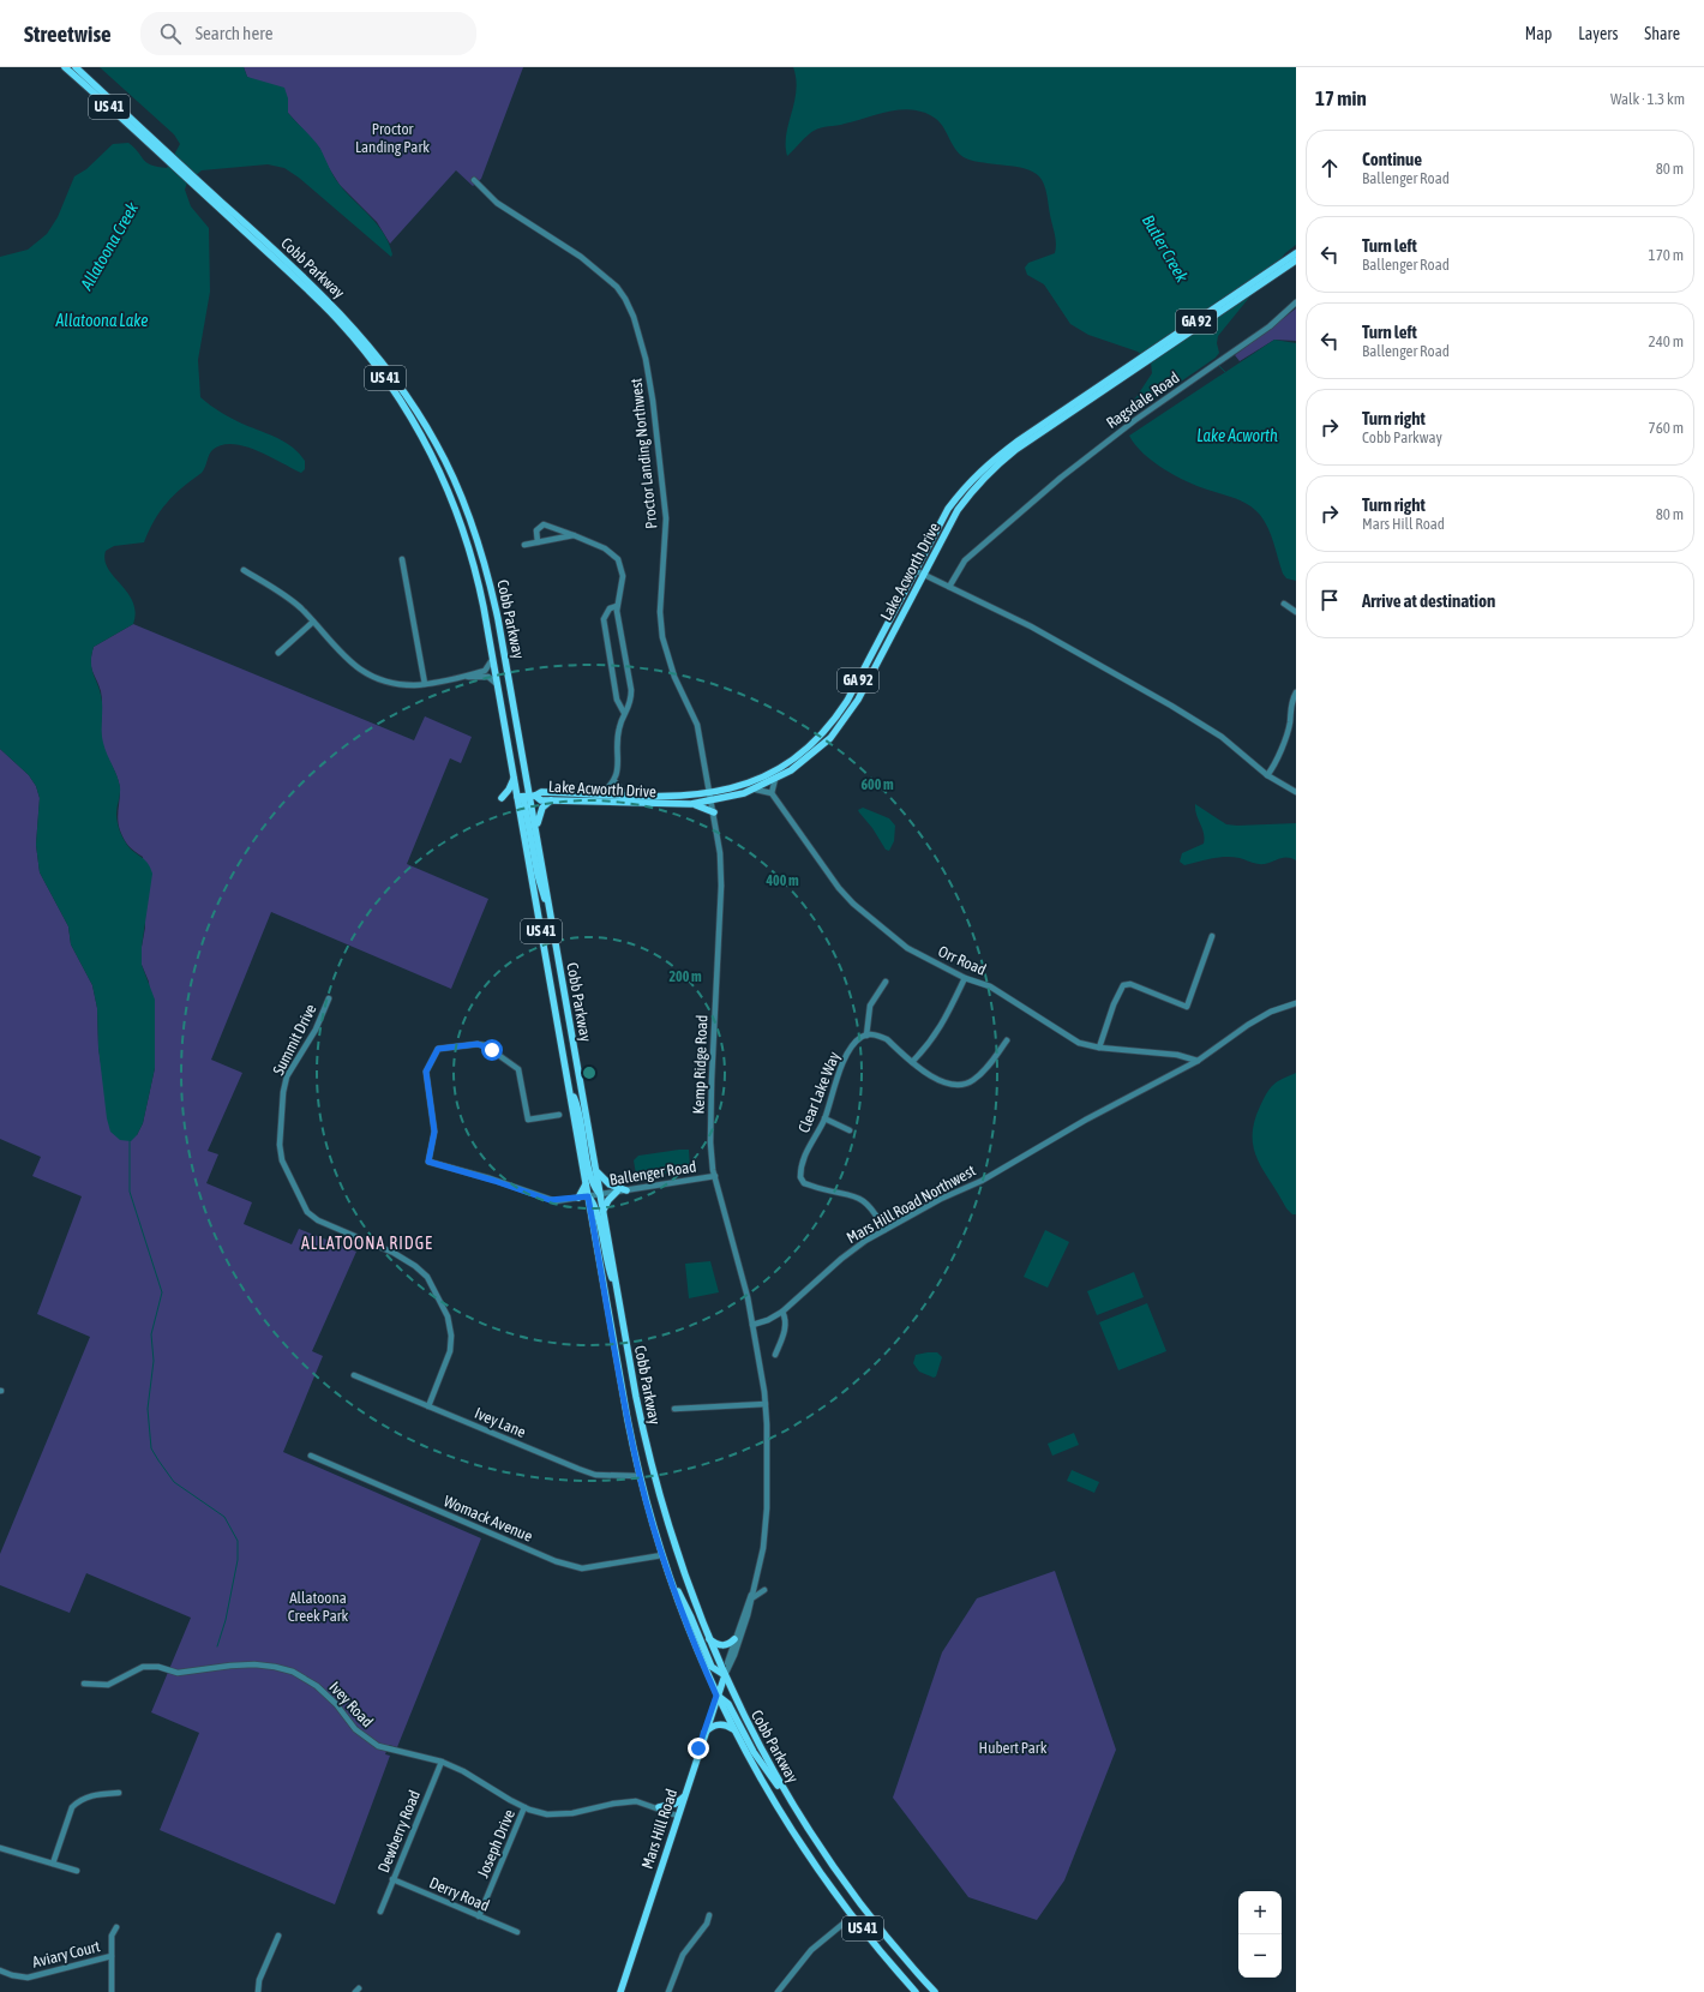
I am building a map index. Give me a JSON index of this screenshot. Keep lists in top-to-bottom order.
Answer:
{
  "streets": {
    "main road": [
      "US 41",
      "Cobb Parkway",
      "GA 92",
      "Lake Acworth Drive",
      "Mars Hill Road"
    ],
    "street": [
      "Ragsdale Road",
      "Proctor Landing Northwest",
      "Orr Road",
      "Summit Drive",
      "Kemp Ridge Road",
      "Clear Lake Way",
      "Ballenger Road",
      "Mars Hill Road Northwest",
      "Ivey Lane",
      "Womack Avenue",
      "Ivey Road",
      "Dewberry Road",
      "Joseph Drive",
      "Derry Road",
      "Aviary Court"
    ]
  },
  "crossings": [
    ["Cobb Parkway", "Lake Acworth Drive"],
    ["Cobb Parkway", "Ballenger Road"],
    ["Cobb Parkway", "Ivey Lane"],
    ["Cobb Parkway", "Womack Avenue"],
    ["Cobb Parkway", "Mars Hill Road"],
    ["Proctor Landing Northwest", "Lake Acworth Drive"],
    ["Proctor Landing Northwest", "Kemp Ridge Road"],
    ["Lake Acworth Drive", "Kemp Ridge Road"],
    ["Orr Road", "Mars Hill Road Northwest"],
    ["Summit Drive", "Ivey Lane"],
    ["Kemp Ridge Road", "Ballenger Road"],
    ["Kemp Ridge Road", "Mars Hill Road Northwest"],
    ["Clear Lake Way", "Mars Hill Road Northwest"],
    ["Ivey Road", "Mars Hill Road"],
    ["Ivey Road", "Dewberry Road"],
    ["Ivey Road", "Joseph Drive"],
    ["Dewberry Road", "Derry Road"],
    ["Joseph Drive", "Derry Road"]
  ],
  "districts": ["ALLATOONA RIDGE"],
  "water": [
    "Allatoona Creek",
    "Butler Creek",
    "Allatoona Lake",
    "Lake Acworth"
  ],
  "parks": ["Proctor Landing Park", "Allatoona Creek Park", "Hubert Park"],
  "page": {
    "header": "Streetwise",
    "search": "Search here",
    "nav": ["Map", "Layers", "Share"],
    "heading": ["17 min", "Walk · 1.3 km"],
    "list": [
      ["Continue", "Ballenger Road", "80 m"],
      ["Turn left", "Ballenger Road", "170 m"],
      ["Turn left", "Ballenger Road", "240 m"],
      ["Turn right", "Cobb Parkway", "760 m"],
      ["Turn right", "Mars Hill Road", "80 m"],
      "Arrive at destination"
    ],
    "map_buttons": ["+", "−"]
  },
  "rings": ["600 m", "400 m", "200 m"]
}
